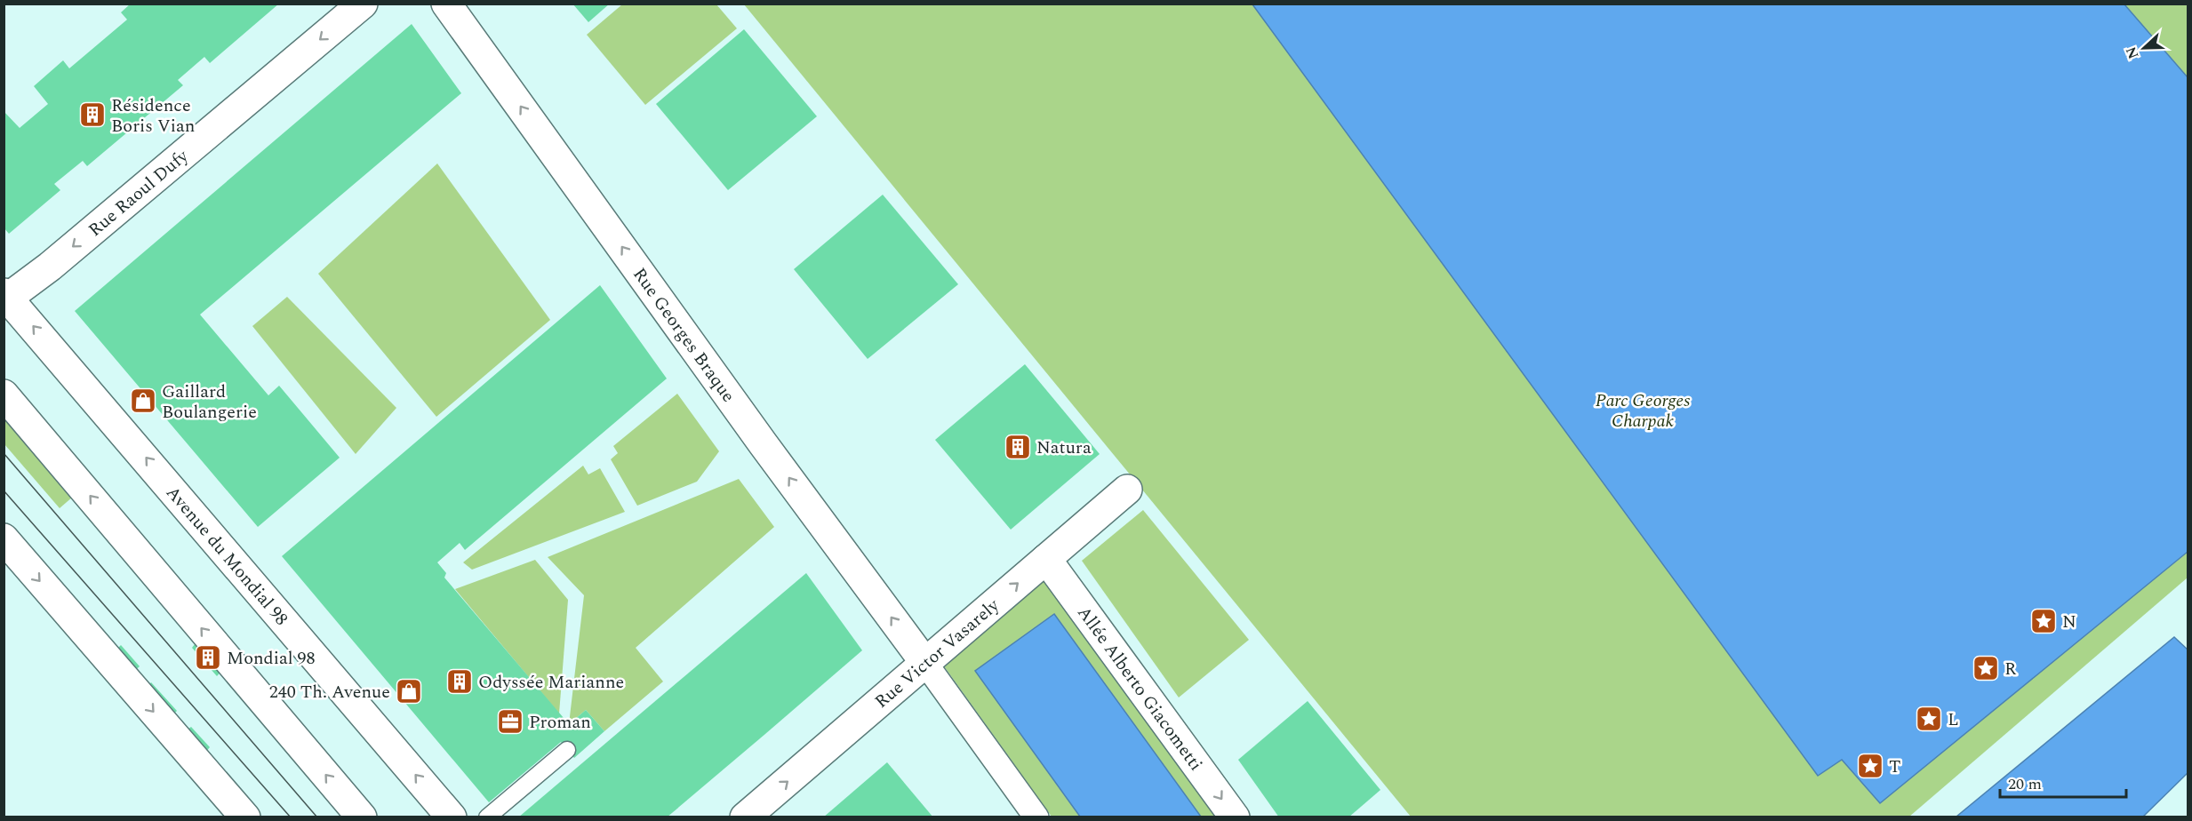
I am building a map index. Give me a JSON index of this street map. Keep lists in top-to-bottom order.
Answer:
{
  "streets": {
    "street": [
      "Rue Raoul Dufy",
      "Rue Georges Braque",
      "Avenue du Mondial 98",
      "Rue Victor Vasarely",
      "Allée Alberto Giacometti"
    ]
  },
  "crossings": [
    ["Rue Raoul Dufy", "Avenue du Mondial 98"],
    ["Rue Georges Braque", "Rue Victor Vasarely"],
    ["Rue Victor Vasarely", "Allée Alberto Giacometti"]
  ],
  "one_way": ["Rue Raoul Dufy", "Rue Georges Braque", "Rue Victor Vasarely"],
  "parks": ["Parc Georges Charpak"],
  "places": {
    "building": [
      "Résidence Boris Vian",
      "Natura",
      "Mondial 98",
      "Odyssée Marianne"
    ],
    "shop": ["Gaillard Boulangerie", "240 Th. Avenue"],
    "place": [
      "N",
      "R",
      "L",
      "T"
    ],
    "office": ["Proman"]
  },
  "scale_bar": "20 m",
  "north": "left"
}
